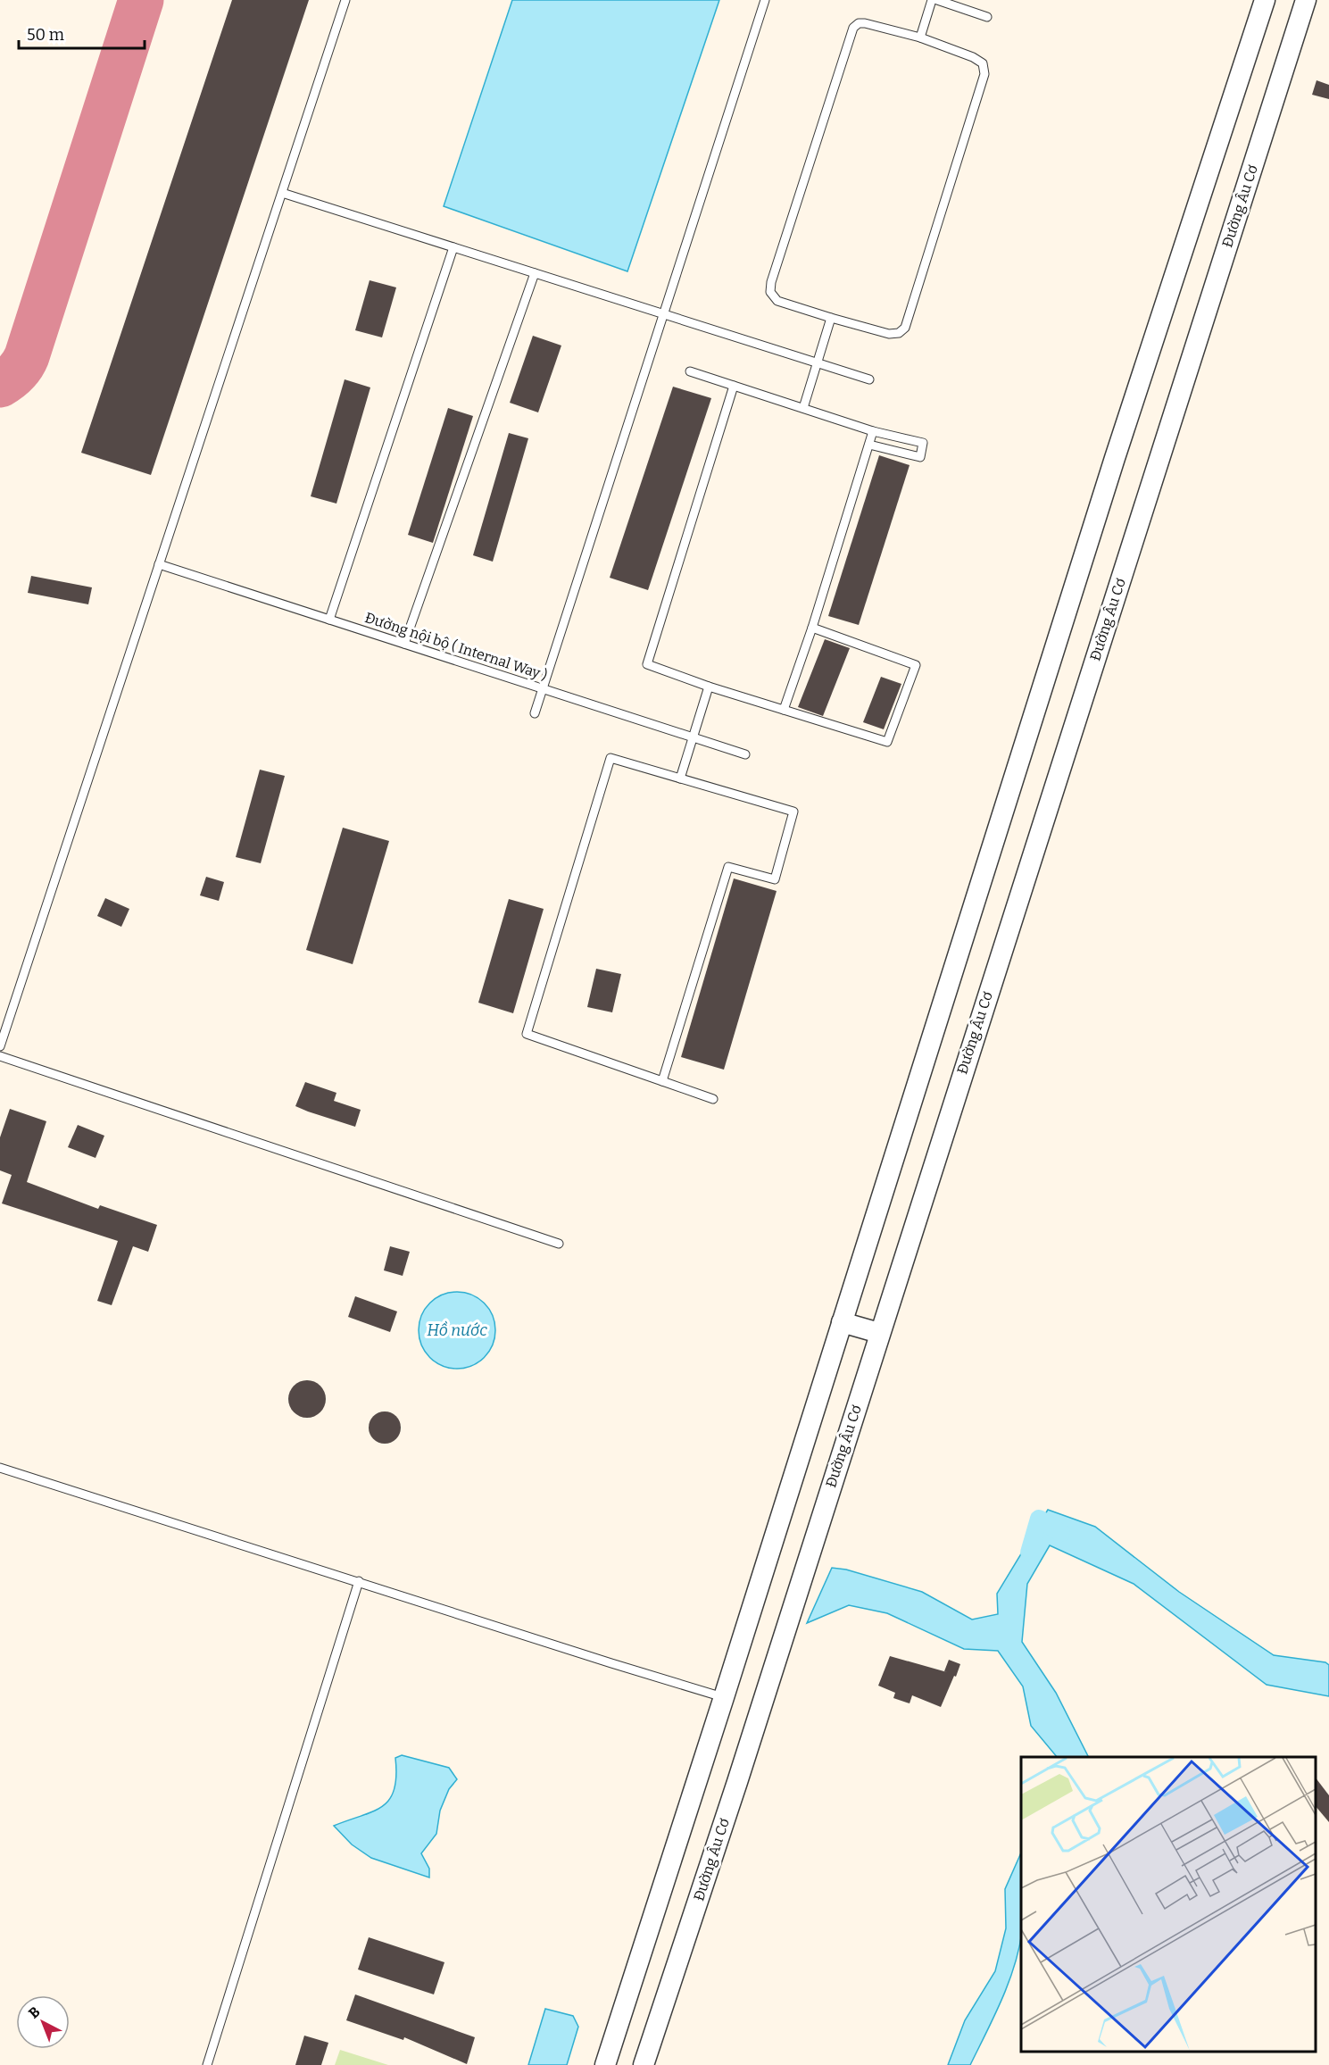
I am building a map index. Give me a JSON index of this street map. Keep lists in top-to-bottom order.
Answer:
{
  "streets": {
    "street": ["Đường Âu Cơ"],
    "lane": ["Đường nội bộ ( Internal Way )"]
  },
  "water": ["Hồ nước"],
  "scale_bar": "50 m",
  "north": "top left"
}
